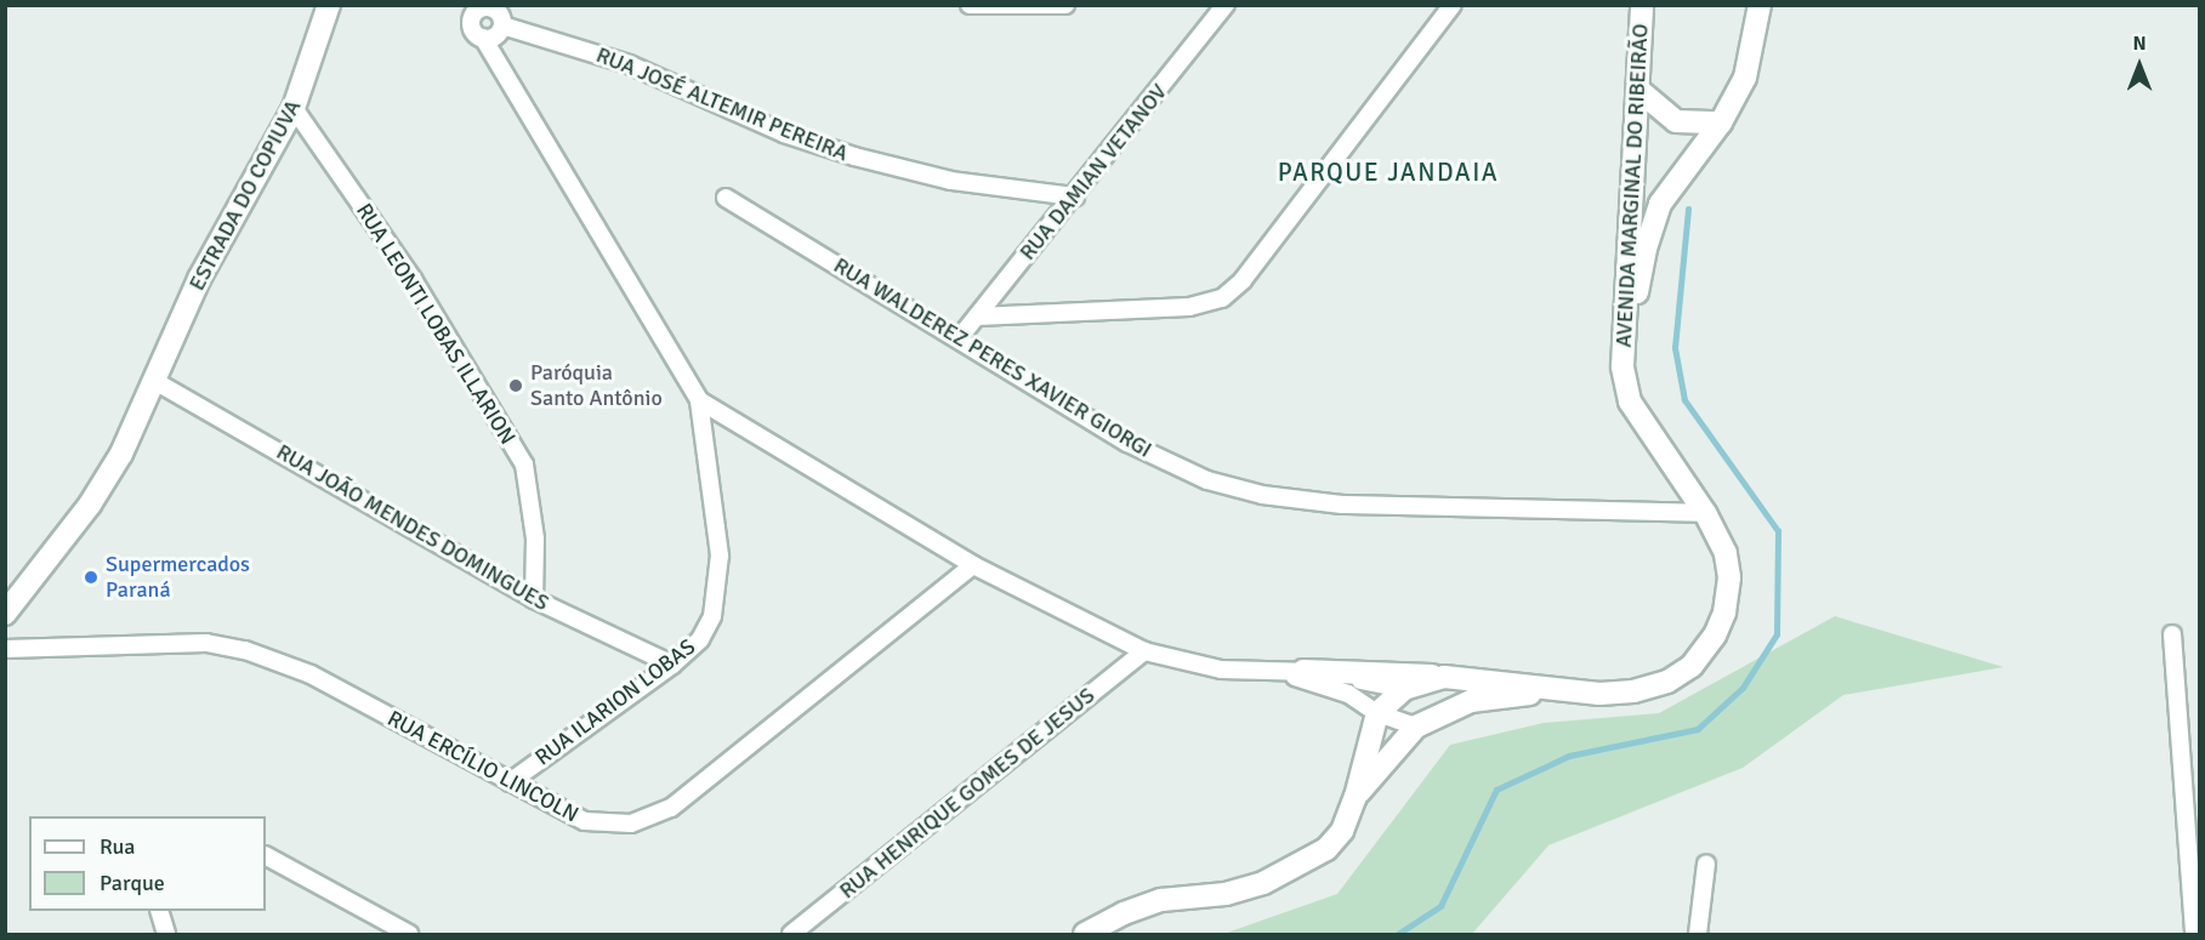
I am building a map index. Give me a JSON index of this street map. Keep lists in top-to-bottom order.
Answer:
{
  "streets": {
    "main road": ["AVENIDA MARGINAL DO RIBEIRÃO", "ESTRADA DO COPIUVA"],
    "street": [
      "RUA JOSÉ ALTEMIR PEREIRA",
      "RUA DAMIAN VETANOV",
      "RUA LEONTI LOBAS ILLARION",
      "RUA WALDEREZ PERES XAVIER GIORGI",
      "RUA JOÃO MENDES DOMINGUES",
      "RUA ILARION LOBAS",
      "RUA ERCÍLIO LINCOLN",
      "RUA HENRIQUE GOMES DE JESUS"
    ]
  },
  "crossings": [
    ["RUA JOSÉ ALTEMIR PEREIRA", "RUA DAMIAN VETANOV"],
    ["RUA DAMIAN VETANOV", "RUA WALDEREZ PERES XAVIER GIORGI"],
    ["AVENIDA MARGINAL DO RIBEIRÃO", "RUA WALDEREZ PERES XAVIER GIORGI"],
    ["ESTRADA DO COPIUVA", "RUA LEONTI LOBAS ILLARION"],
    ["ESTRADA DO COPIUVA", "RUA JOÃO MENDES DOMINGUES"],
    ["RUA LEONTI LOBAS ILLARION", "RUA JOÃO MENDES DOMINGUES"],
    ["RUA JOÃO MENDES DOMINGUES", "RUA ILARION LOBAS"],
    ["RUA ILARION LOBAS", "RUA ERCÍLIO LINCOLN"]
  ],
  "districts": ["PARQUE JANDAIA"],
  "places": ["Paróquia Santo Antônio", "Supermercados Paraná"],
  "legend": ["Rua", "Parque"],
  "north": "top"
}
